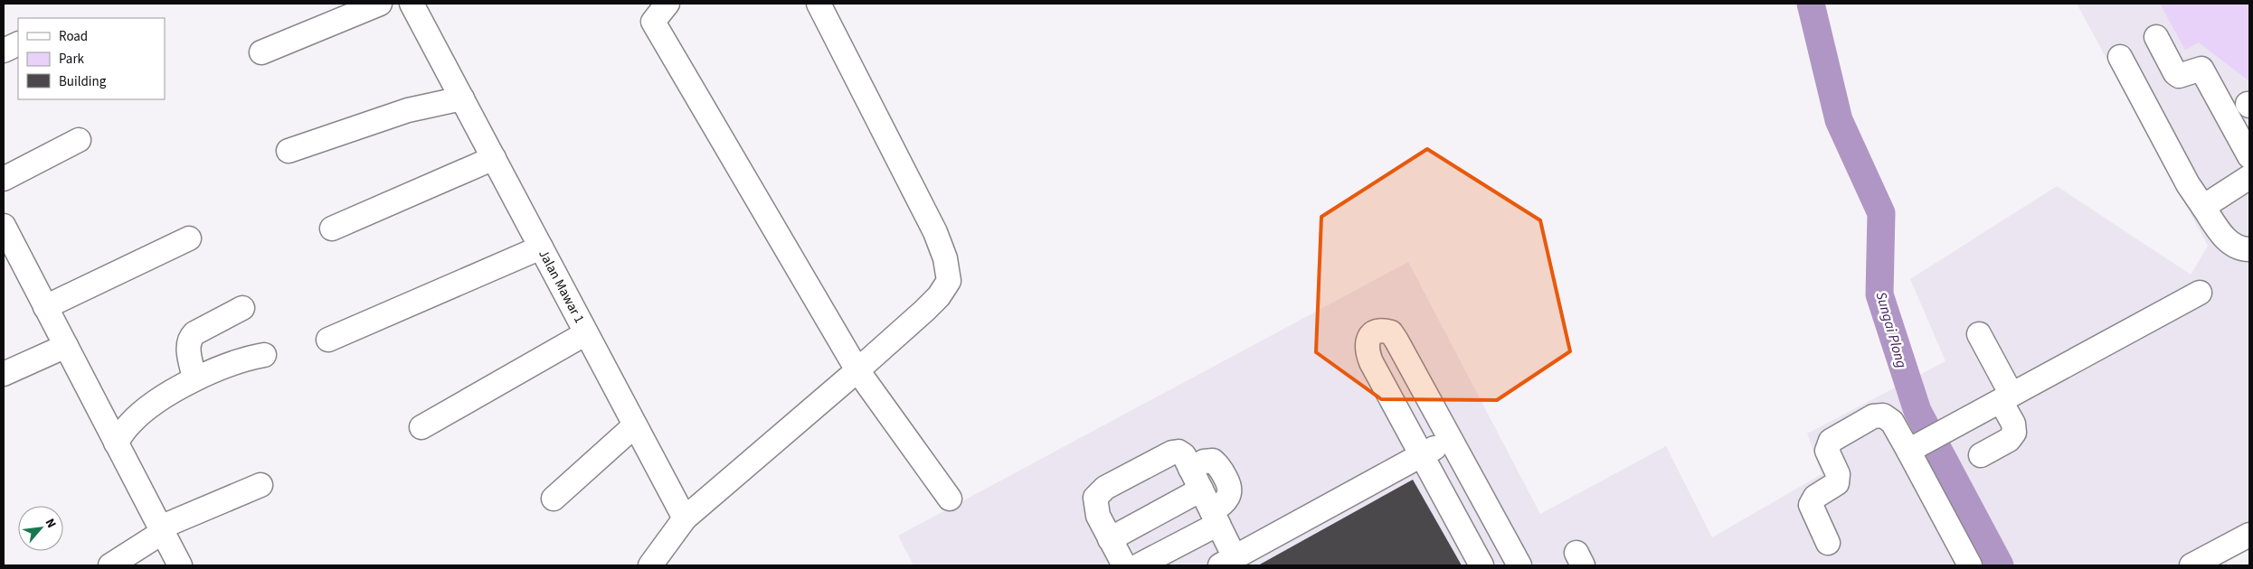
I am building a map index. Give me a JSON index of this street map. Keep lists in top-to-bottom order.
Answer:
{
  "streets": {
    "street": ["Jalan Mawar 1"]
  },
  "water": ["Sungai Plong"],
  "legend": ["Road", "Park", "Building"],
  "north": "top right"
}
